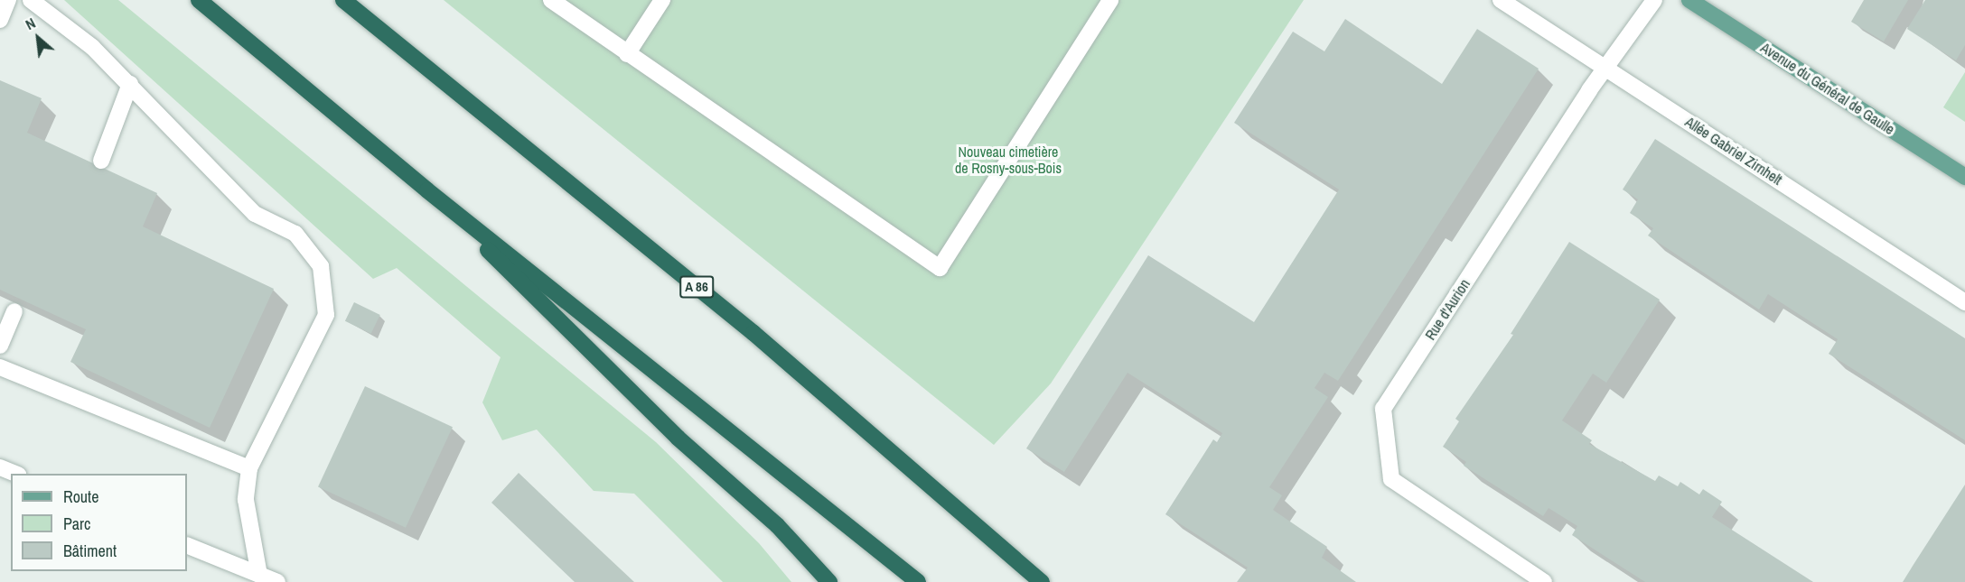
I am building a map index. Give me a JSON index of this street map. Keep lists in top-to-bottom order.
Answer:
{
  "streets": {
    "highway": ["A 86"],
    "main road": ["Avenue du Général de Gaulle"],
    "street": ["Allée Gabriel Zirnhelt", "Rue d'Aurion"]
  },
  "crossings": [
    ["Allée Gabriel Zirnhelt", "Rue d'Aurion"]
  ],
  "parks": ["Nouveau cimetière de Rosny-sous-Bois"],
  "legend": ["Route", "Parc", "Bâtiment"],
  "north": "top left"
}
